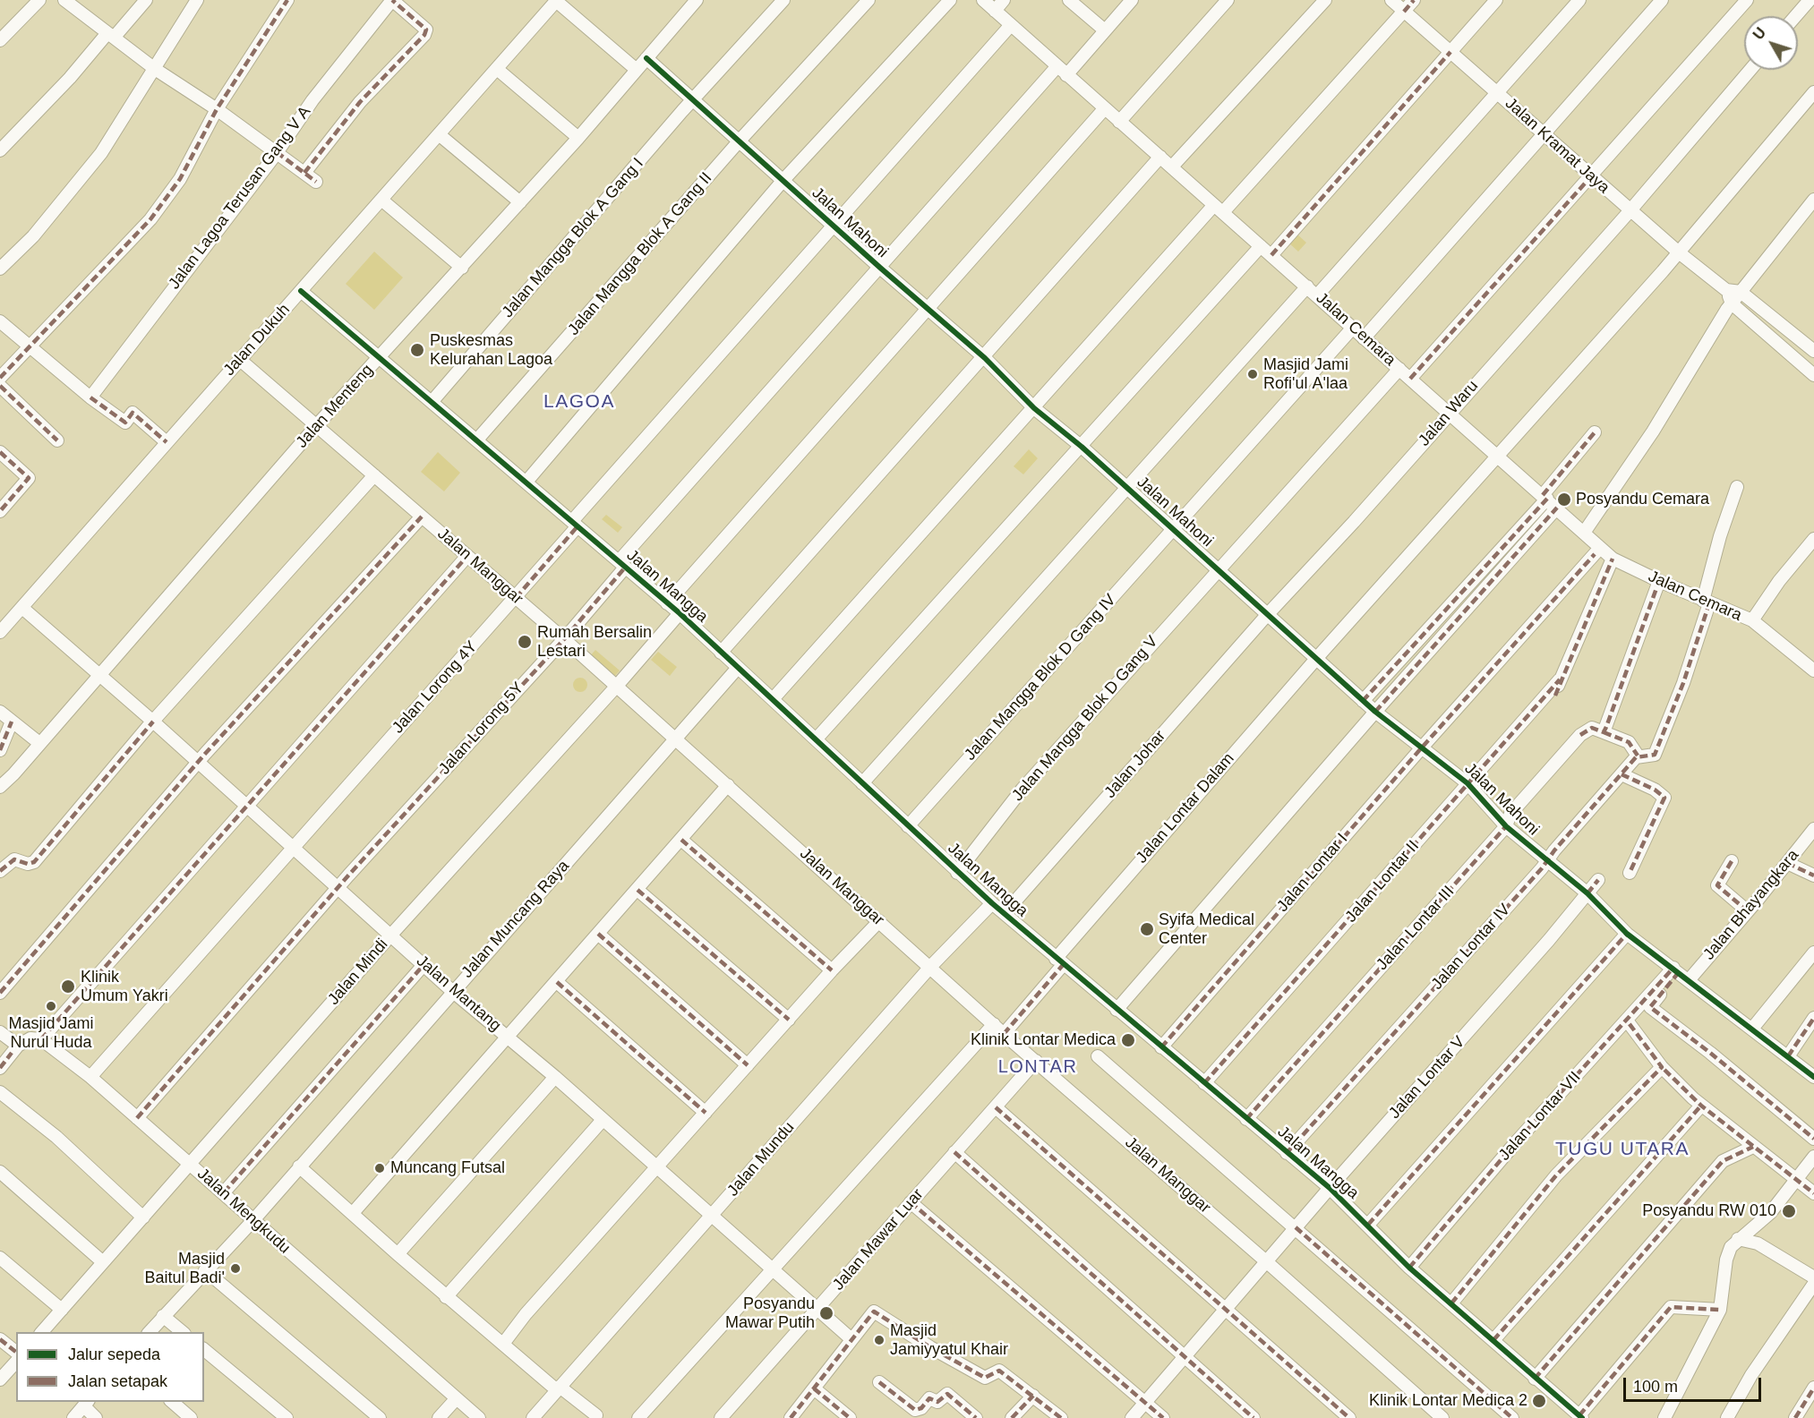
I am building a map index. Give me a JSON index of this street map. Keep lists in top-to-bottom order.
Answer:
{
  "streets": {
    "street": [
      "Jalan Kramat Jaya",
      "Jalan Lagoa Terusan Gang V A",
      "Jalan Mahoni",
      "Jalan Mangga Blok A Gang I",
      "Jalan Mangga Blok A Gang II",
      "Jalan Cemara",
      "Jalan Dukuh",
      "Jalan Menteng",
      "Jalan Waru",
      "Jalan Manggar",
      "Jalan Mangga",
      "Jalan Mangga Blok D Gang IV",
      "Jalan Lorong 4Y",
      "Jalan Mangga Blok D Gang V",
      "Jalan Lorong 5Y",
      "Jalan Johar",
      "Jalan Lontar Dalam",
      "Jalan Lontar I",
      "Jalan Lontar II",
      "Jalan Bhayangkara",
      "Jalan Muncang Raya",
      "Jalan Lontar III",
      "Jalan Lontar IV",
      "Jalan Mindi",
      "Jalan Mantang",
      "Jalan Lontar V",
      "Jalan Lontar VII",
      "Jalan Mundu",
      "Jalan Mengkudu",
      "Jalan Mawar Luar"
    ]
  },
  "crossings": [
    ["Jalan Kramat Jaya", "Jalan Waru"],
    ["Jalan Kramat Jaya", "Jalan Lontar Dalam"],
    ["Jalan Mahoni", "Jalan Mangga Blok A Gang I"],
    ["Jalan Mahoni", "Jalan Mangga Blok A Gang II"],
    ["Jalan Mahoni", "Jalan Menteng"],
    ["Jalan Mahoni", "Jalan Waru"],
    ["Jalan Mahoni", "Jalan Mangga Blok D Gang IV"],
    ["Jalan Mahoni", "Jalan Lorong 4Y"],
    ["Jalan Mahoni", "Jalan Mangga Blok D Gang V"],
    ["Jalan Mahoni", "Jalan Lorong 5Y"],
    ["Jalan Mahoni", "Jalan Johar"],
    ["Jalan Mahoni", "Jalan Lontar Dalam"],
    ["Jalan Mahoni", "Jalan Lontar I"],
    ["Jalan Mahoni", "Jalan Lontar II"],
    ["Jalan Mahoni", "Jalan Bhayangkara"],
    ["Jalan Mahoni", "Jalan Lontar III"],
    ["Jalan Mahoni", "Jalan Lontar IV"],
    ["Jalan Mahoni", "Jalan Lontar V"],
    ["Jalan Mahoni", "Jalan Lontar VII"],
    ["Jalan Mangga Blok A Gang I", "Jalan Mangga"],
    ["Jalan Mangga Blok A Gang II", "Jalan Mangga"],
    ["Jalan Cemara", "Jalan Waru"],
    ["Jalan Cemara", "Jalan Mangga Blok D Gang IV"],
    ["Jalan Cemara", "Jalan Lorong 4Y"],
    ["Jalan Cemara", "Jalan Mangga Blok D Gang V"],
    ["Jalan Cemara", "Jalan Lorong 5Y"],
    ["Jalan Cemara", "Jalan Lontar Dalam"],
    ["Jalan Cemara", "Jalan Lontar I"],
    ["Jalan Dukuh", "Jalan Manggar"],
    ["Jalan Dukuh", "Jalan Mangga"],
    ["Jalan Dukuh", "Jalan Mantang"],
    ["Jalan Menteng", "Jalan Manggar"],
    ["Jalan Menteng", "Jalan Mangga"],
    ["Jalan Menteng", "Jalan Mantang"],
    ["Jalan Waru", "Jalan Johar"],
    ["Jalan Manggar", "Jalan Lorong 4Y"],
    ["Jalan Manggar", "Jalan Lorong 5Y"],
    ["Jalan Manggar", "Jalan Lontar Dalam"],
    ["Jalan Manggar", "Jalan Muncang Raya"],
    ["Jalan Manggar", "Jalan Mindi"],
    ["Jalan Manggar", "Jalan Lontar V"],
    ["Jalan Manggar", "Jalan Mundu"],
    ["Jalan Manggar", "Jalan Mawar Luar"],
    ["Jalan Mangga", "Jalan Mangga Blok D Gang IV"],
    ["Jalan Mangga", "Jalan Lorong 4Y"],
    ["Jalan Mangga", "Jalan Mangga Blok D Gang V"],
    ["Jalan Mangga", "Jalan Lorong 5Y"],
    ["Jalan Mangga", "Jalan Johar"],
    ["Jalan Mangga", "Jalan Lontar Dalam"],
    ["Jalan Mangga", "Jalan Lontar I"],
    ["Jalan Mangga", "Jalan Lontar II"],
    ["Jalan Mangga", "Jalan Muncang Raya"],
    ["Jalan Mangga", "Jalan Lontar III"],
    ["Jalan Mangga", "Jalan Lontar IV"],
    ["Jalan Mangga", "Jalan Mindi"],
    ["Jalan Mangga", "Jalan Lontar V"],
    ["Jalan Mangga", "Jalan Lontar VII"],
    ["Jalan Mangga", "Jalan Mundu"],
    ["Jalan Lorong 4Y", "Jalan Mantang"],
    ["Jalan Lorong 4Y", "Jalan Mengkudu"],
    ["Jalan Lorong 5Y", "Jalan Mantang"],
    ["Jalan Lorong 5Y", "Jalan Mengkudu"],
    ["Jalan Muncang Raya", "Jalan Mantang"],
    ["Jalan Muncang Raya", "Jalan Mengkudu"],
    ["Jalan Mindi", "Jalan Mantang"],
    ["Jalan Mindi", "Jalan Mengkudu"],
    ["Jalan Mantang", "Jalan Mundu"],
    ["Jalan Mantang", "Jalan Mawar Luar"]
  ],
  "districts": ["LAGOA", "LONTAR", "TUGU UTARA"],
  "places": [
    "Puskesmas Kelurahan Lagoa",
    "Masjid Jami Rofi'ul A'laa",
    "Posyandu Cemara",
    "Rumah Bersalin Lestari",
    "Syifa Medical Center",
    "Klinik Umum Yakri",
    "Masjid Jami Nurul Huda",
    "Klinik Lontar Medica",
    "Muncang Futsal",
    "Posyandu RW 010",
    "Masjid Baitul Badi'",
    "Posyandu Mawar Putih",
    "Masjid Jamiyyatul Khair",
    "Klinik Lontar Medica 2"
  ],
  "legend": ["Jalur sepeda", "Jalan setapak"],
  "scale_bar": "100 m",
  "north": "top left"
}
